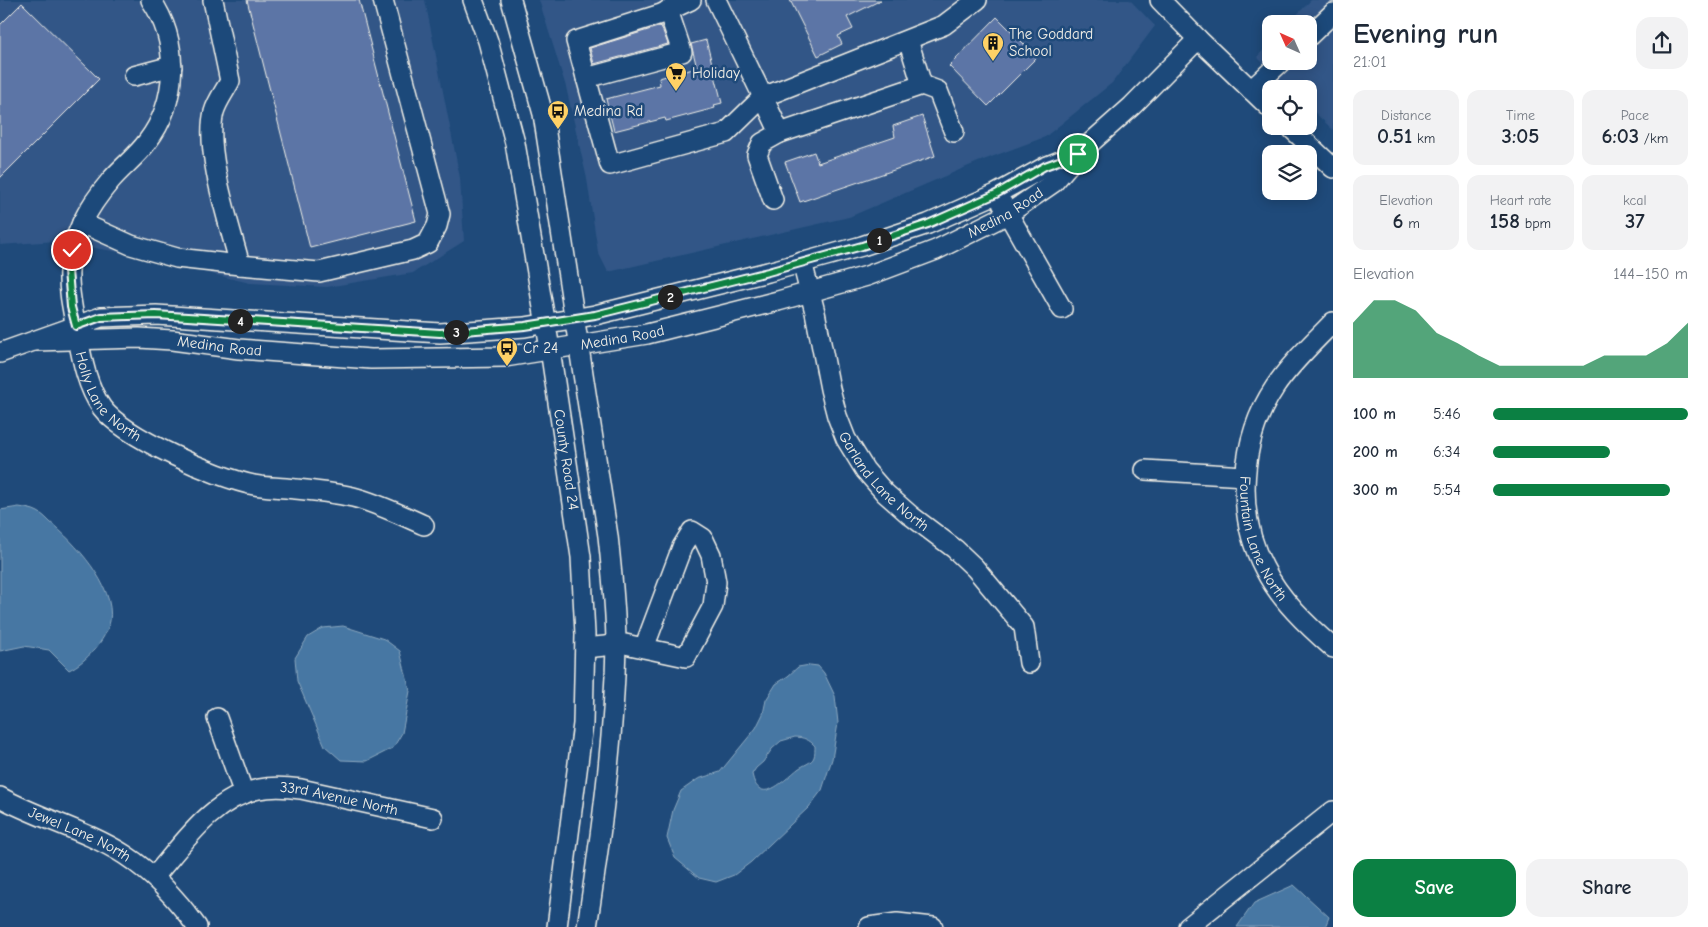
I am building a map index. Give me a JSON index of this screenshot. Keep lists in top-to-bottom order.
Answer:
{
  "streets": {
    "street": [
      "Medina Road",
      "Holly Lane North",
      "County Road 24",
      "Garland Lane North",
      "Fountain Lane North",
      "33rd Avenue North",
      "Jewel Lane North"
    ]
  },
  "crossings": [
    ["Medina Road", "Holly Lane North"],
    ["Medina Road", "County Road 24"],
    ["Medina Road", "Garland Lane North"],
    ["33rd Avenue North", "Jewel Lane North"]
  ],
  "places": {
    "building": ["The Goddard School"],
    "supermarket": ["Holiday"],
    "bus stop": ["Medina Rd", "Cr 24"]
  },
  "north": "top left",
  "page": {
    "heading": ["Evening run", "21:01"],
    "stats": [
      ["Distance", "0.51 km"],
      ["Time", "3:05"],
      ["Pace", "6:03 /km"],
      ["Elevation", "6 m"],
      ["Heart rate", "158 bpm"],
      ["kcal", "37"]
    ],
    "pins": [
      "1",
      "2",
      "4",
      "3"
    ],
    "chart": ["Elevation", "144–150 m"],
    "list": [
      {
        "name": "100 m",
        "note": "5:46"
      },
      {
        "name": "200 m",
        "note": "6:34"
      },
      {
        "name": "300 m",
        "note": "5:54"
      }
    ],
    "buttons": ["Save", "Share"]
  }
}
